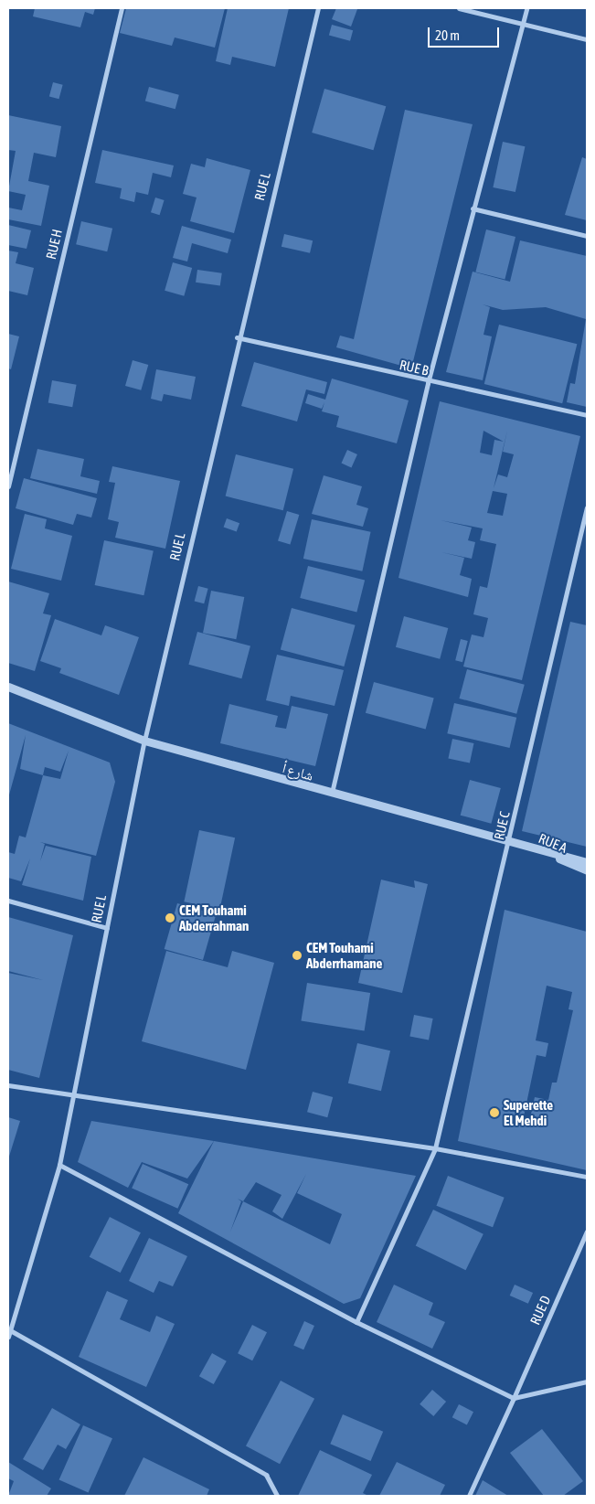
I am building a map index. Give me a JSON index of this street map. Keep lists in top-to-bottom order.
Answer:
{
  "streets": {
    "street": [
      "RUE L",
      "RUE H",
      "RUE B",
      "شارع أ",
      "RUE C",
      "RUE A",
      "RUE D"
    ]
  },
  "crossings": [
    ["RUE L", "RUE B"],
    ["RUE L", "شارع أ"],
    ["شارع أ", "RUE C"],
    ["شارع أ", "RUE A"],
    ["RUE C", "RUE A"]
  ],
  "places": ["CEM Touhami Abderrahman", "CEM Touhami Abderrhamane", "Superette El Mehdi"],
  "scale_bar": "20 m"
}
